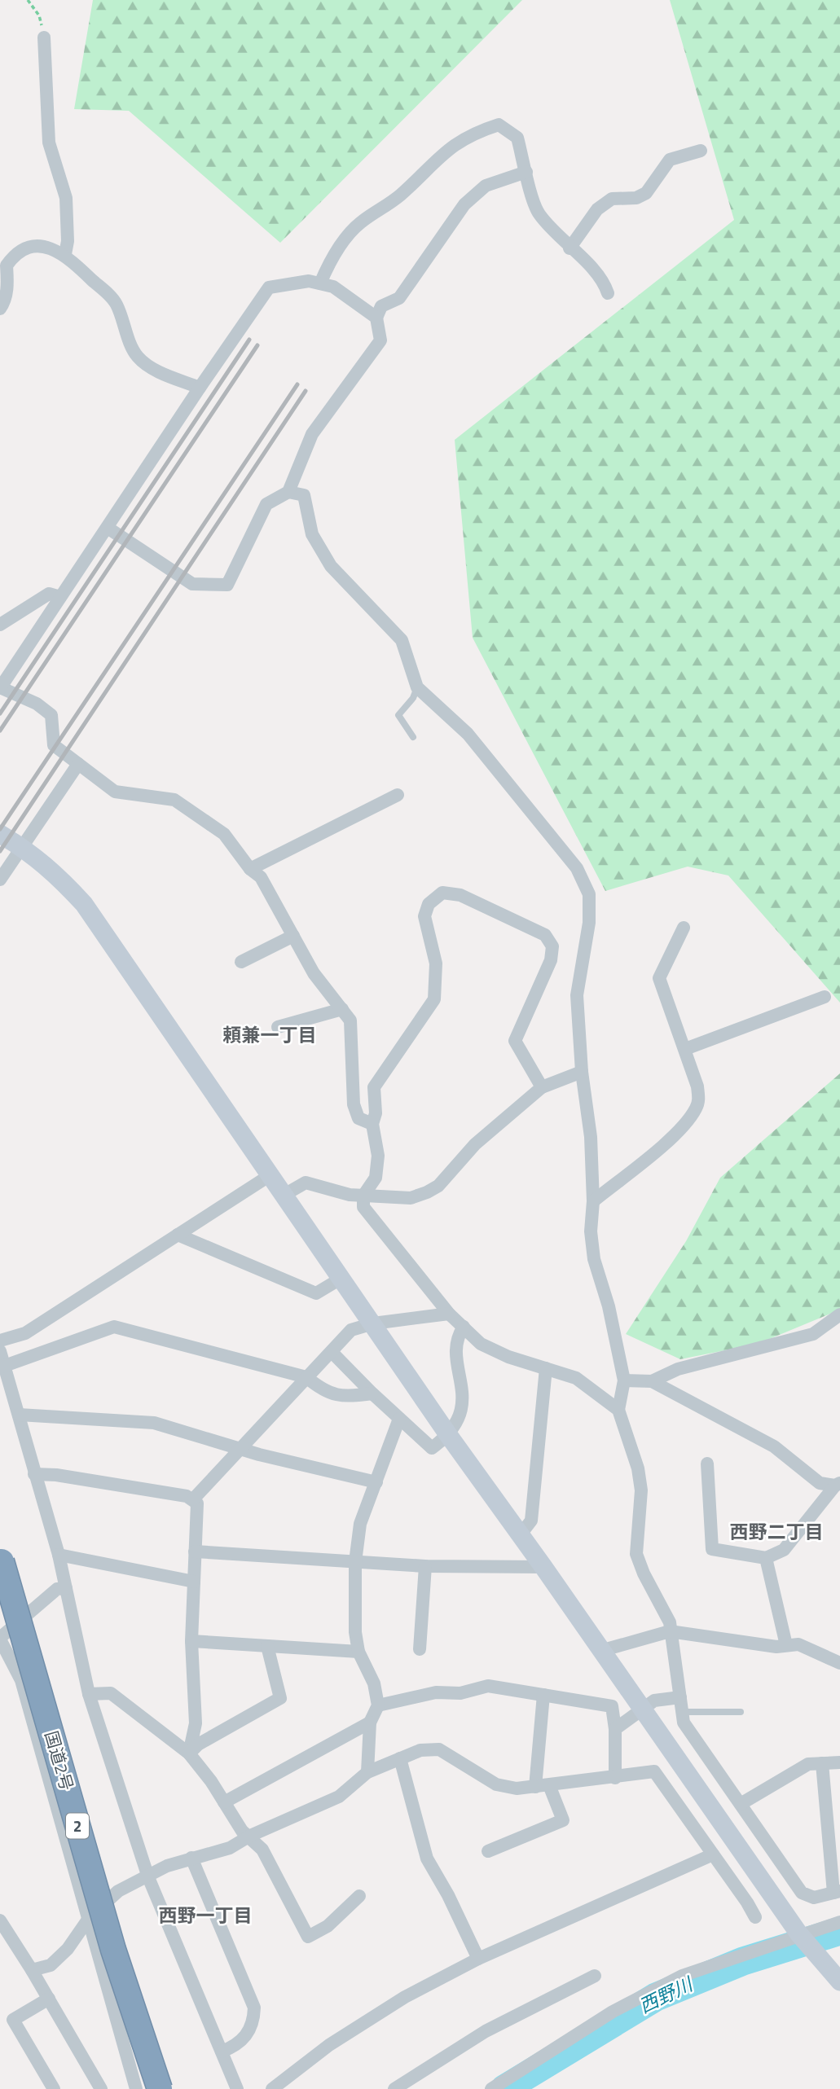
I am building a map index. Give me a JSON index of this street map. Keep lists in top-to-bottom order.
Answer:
{
  "streets": {
    "highway": ["国道2号", "2"]
  },
  "districts": ["頼兼一丁目", "西野二丁目", "西野一丁目"],
  "water": ["西野川"]
}
